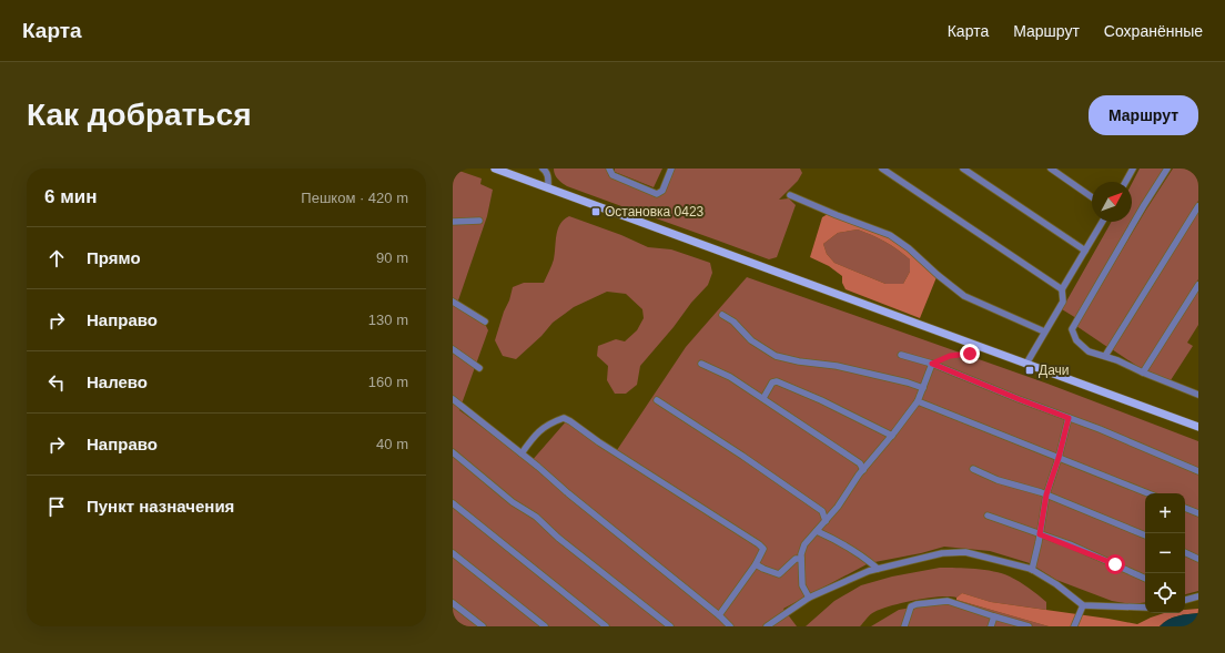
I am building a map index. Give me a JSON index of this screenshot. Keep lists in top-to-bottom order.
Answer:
{
  "places": {
    "transit": ["Остановка 0423", "Дачи"]
  },
  "north": "top right",
  "page": {
    "header": "Карта",
    "nav": ["Карта", "Маршрут", "Сохранённые"],
    "buttons": "Маршрут",
    "title": "Как добраться",
    "heading": ["6 мин", "Пешком · 420 m"],
    "list": [
      ["Прямо", "90 m"],
      ["Направо", "130 m"],
      ["Налево", "160 m"],
      ["Направо", "40 m"],
      "Пункт назначения"
    ],
    "map_buttons": ["+", "−"]
  }
}
